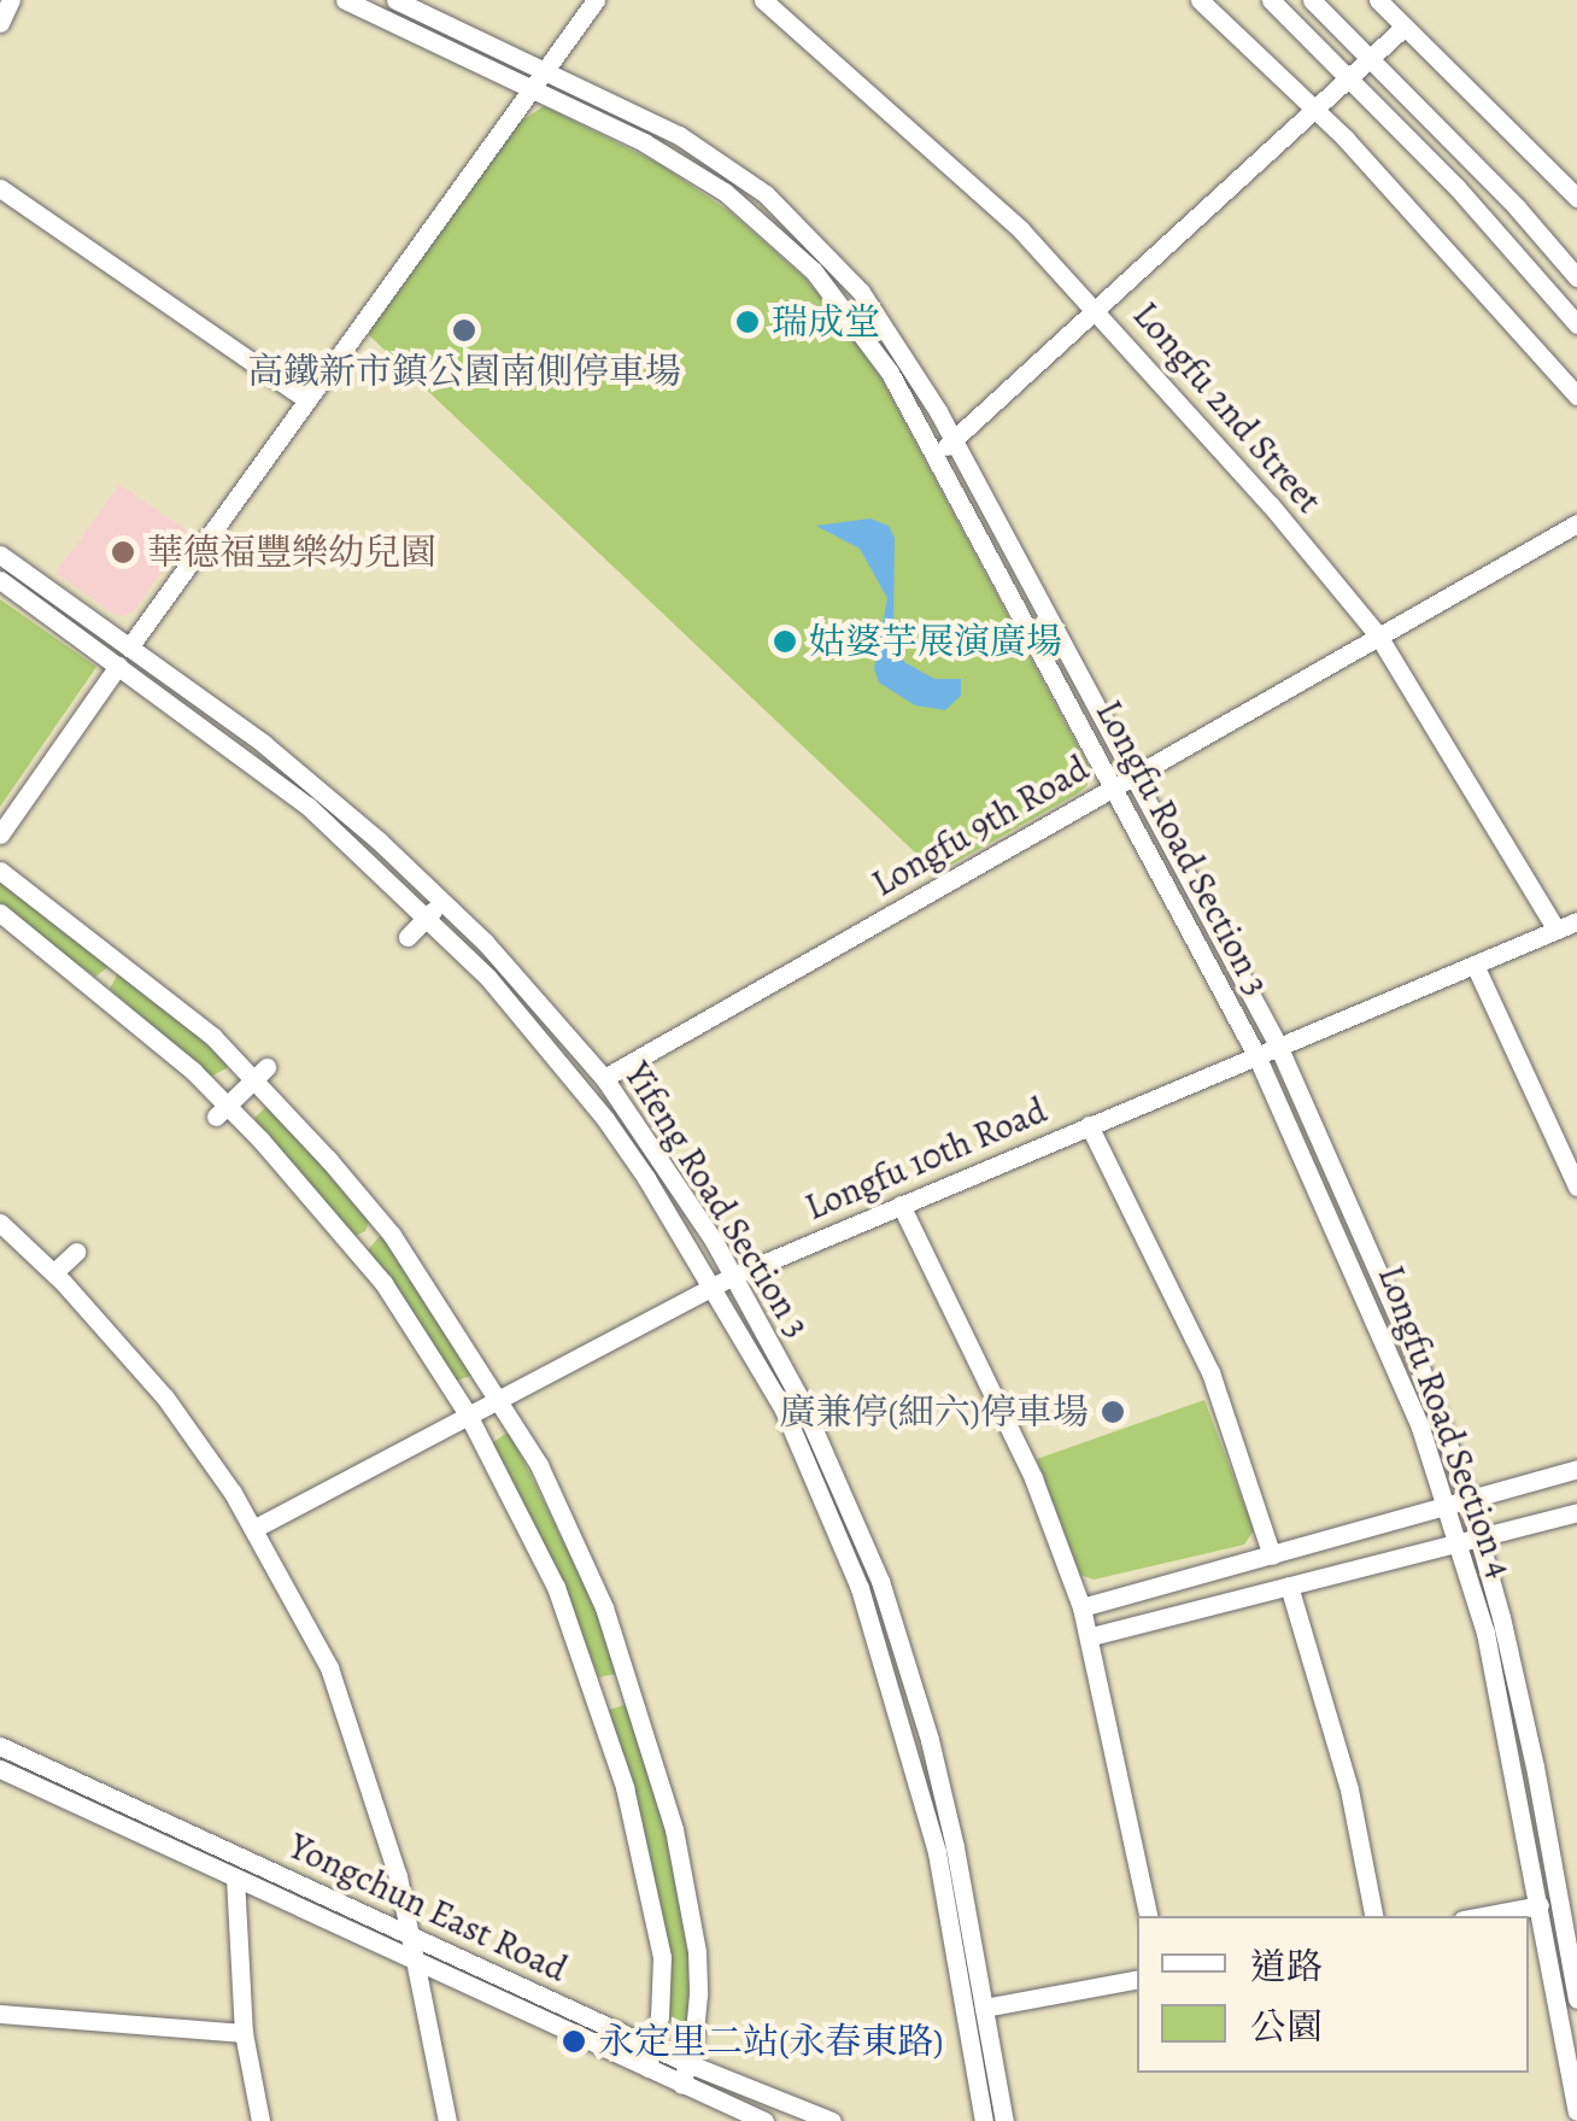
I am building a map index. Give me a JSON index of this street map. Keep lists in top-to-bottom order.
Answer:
{
  "streets": {
    "street": [
      "Longfu 2nd Street",
      "Longfu 9th Road",
      "Longfu Road Section 3",
      "Longfu 10th Road",
      "Yifeng Road Section 3",
      "Longfu Road Section 4",
      "Yongchun East Road"
    ]
  },
  "crossings": [
    ["Longfu 2nd Street", "Longfu 9th Road"],
    ["Longfu 2nd Street", "Longfu 10th Road"],
    ["Longfu 9th Road", "Longfu Road Section 3"],
    ["Longfu 9th Road", "Yifeng Road Section 3"],
    ["Longfu Road Section 3", "Longfu 10th Road"],
    ["Longfu Road Section 3", "Longfu Road Section 4"],
    ["Longfu 10th Road", "Yifeng Road Section 3"],
    ["Longfu 10th Road", "Longfu Road Section 4"]
  ],
  "places": [
    "瑞成堂",
    "高鐵新市鎮公園南側停車場",
    "華德福豐樂幼兒園",
    "姑婆芋展演廣場",
    "廣兼停(細六)停車場",
    "永定里二站(永春東路)"
  ],
  "legend": ["道路", "公園"]
}
